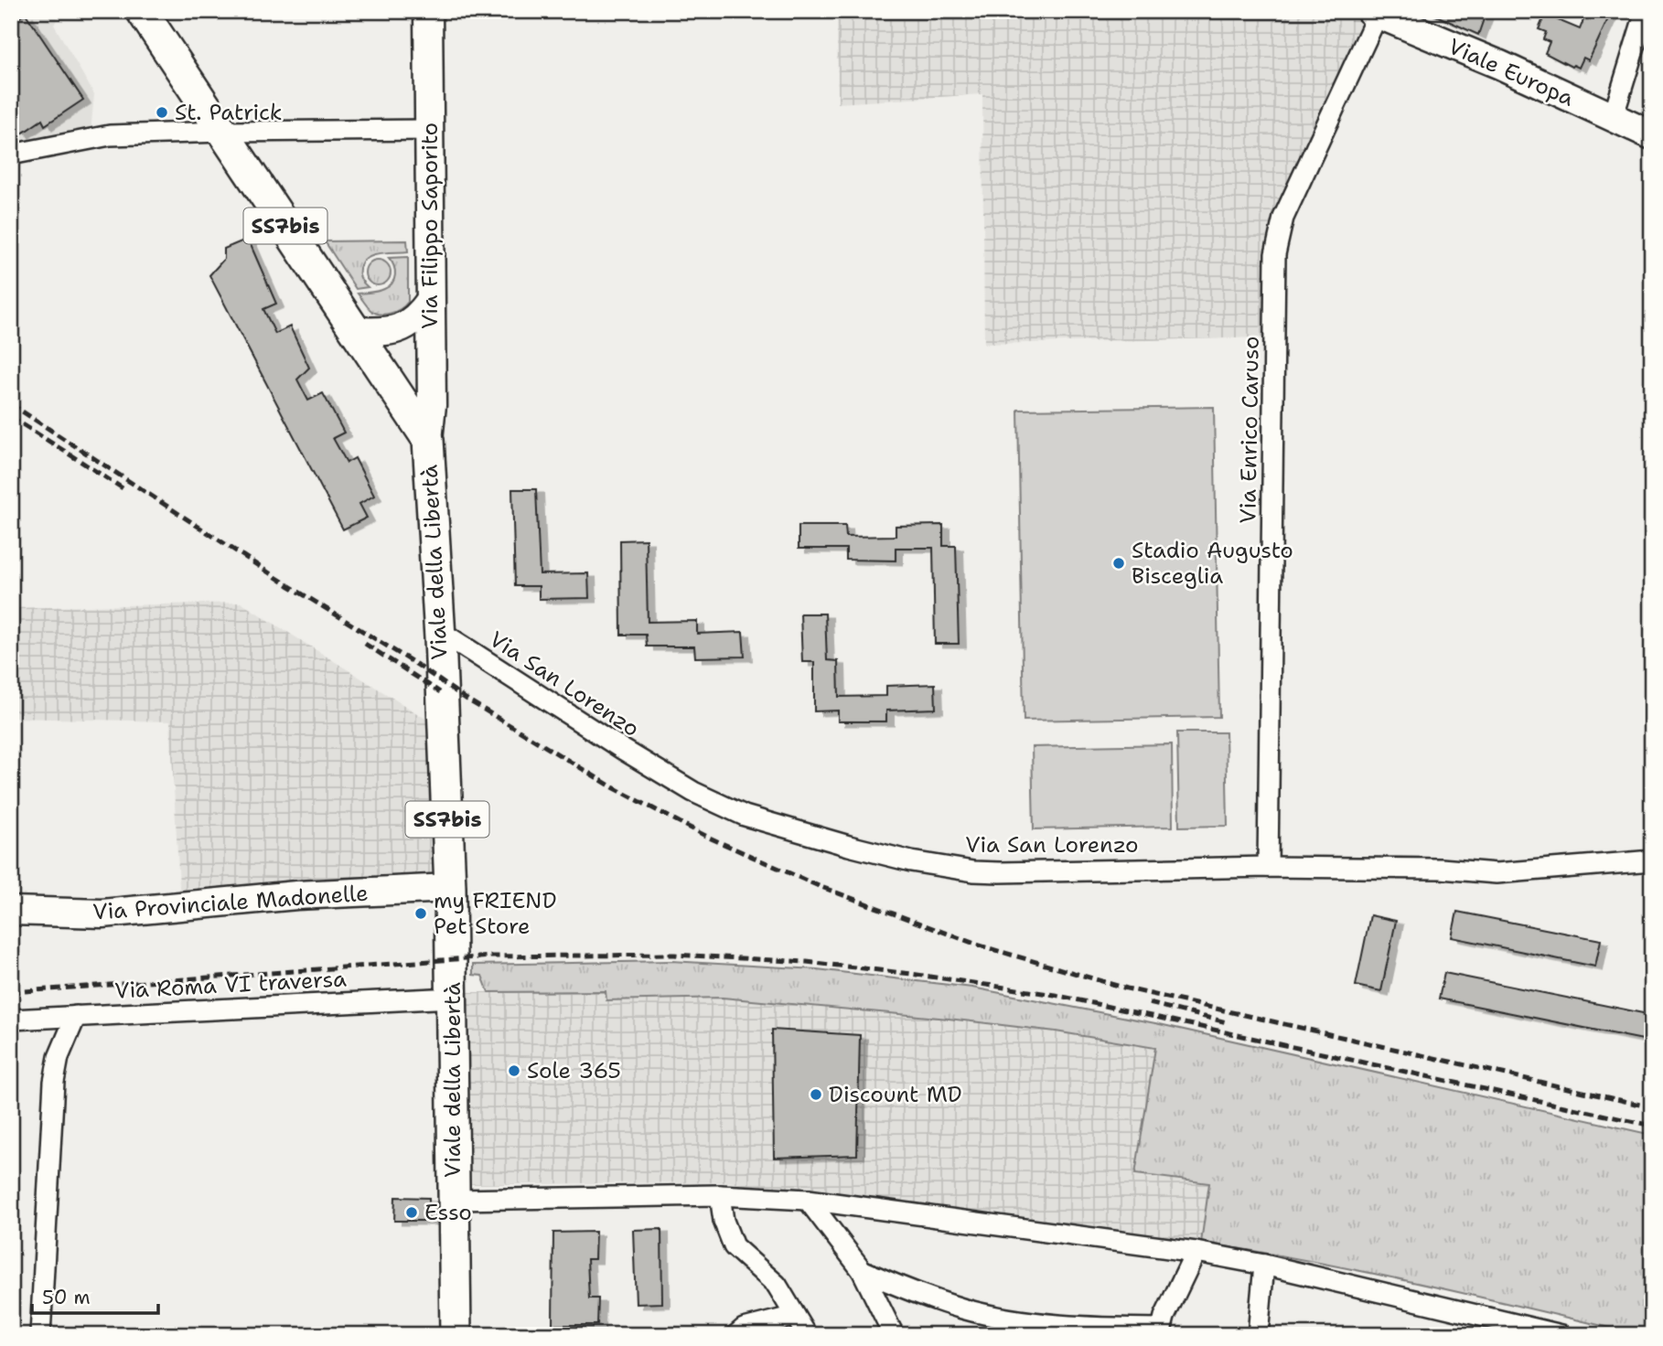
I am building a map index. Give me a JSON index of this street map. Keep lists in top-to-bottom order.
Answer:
{
  "streets": {
    "main road": [
      "Viale Europa",
      "SS7bis",
      "Via Filippo Saporito",
      "Viale della Libertà",
      "Via Provinciale Madonelle"
    ],
    "street": ["Via Enrico Caruso", "Via San Lorenzo", "Via Roma VI traversa"]
  },
  "crossings": [
    ["Viale Europa", "Via Enrico Caruso"],
    ["SS7bis", "Viale della Libertà"],
    ["Via Filippo Saporito", "Viale della Libertà"],
    ["Via Enrico Caruso", "Via San Lorenzo"],
    ["Viale della Libertà", "Via San Lorenzo"],
    ["Viale della Libertà", "Via Provinciale Madonelle"],
    ["Viale della Libertà", "Via Roma VI traversa"]
  ],
  "places": [
    "St. Patrick",
    "Stadio Augusto Bisceglia",
    "my FRIEND Pet Store",
    "Sole 365",
    "Discount MD",
    "Esso"
  ],
  "scale_bar": "50 m"
}
